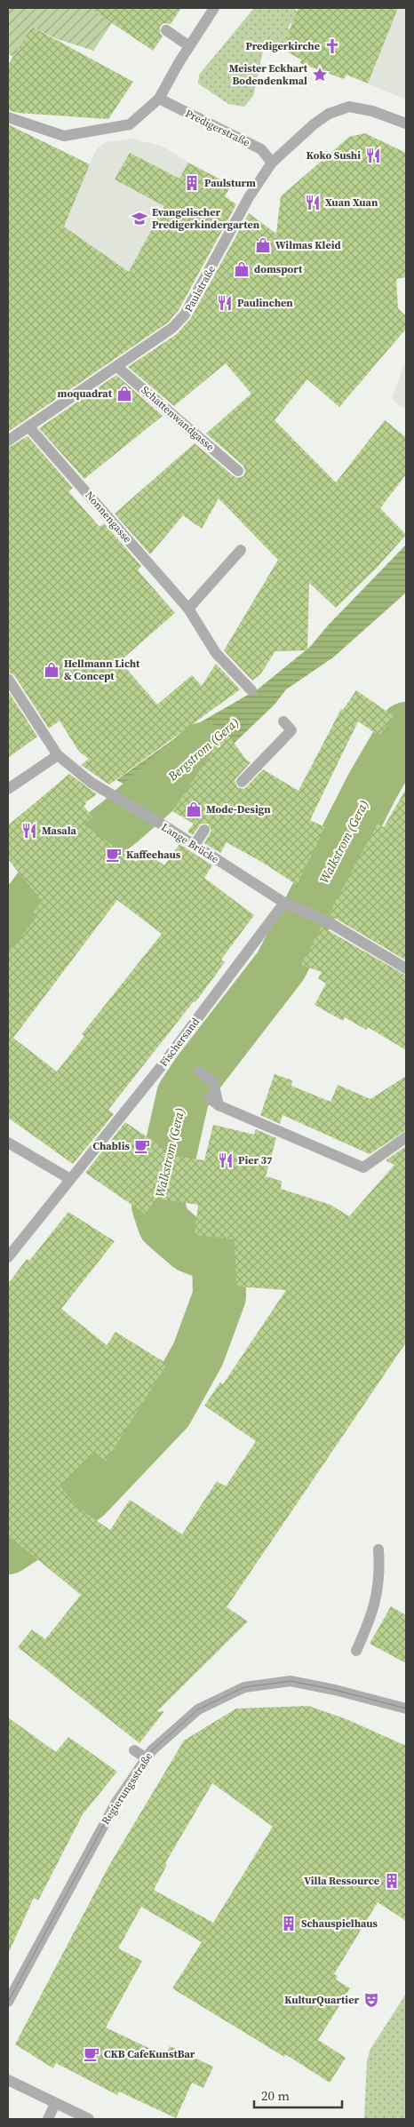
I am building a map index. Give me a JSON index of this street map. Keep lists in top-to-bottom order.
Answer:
{
  "streets": {
    "street": [
      "Predigerstraße",
      "Paulstraße",
      "Schattenwandgasse",
      "Nonnengasse",
      "Lange Brücke",
      "Fischersand",
      "Regierungsstraße"
    ]
  },
  "crossings": [
    ["Predigerstraße", "Paulstraße"],
    ["Paulstraße", "Schattenwandgasse"],
    ["Paulstraße", "Nonnengasse"],
    ["Lange Brücke", "Fischersand"]
  ],
  "water": ["Bergstrom (Gera)", "Walkstrom (Gera)"],
  "places": {
    "church": ["Predigerkirche"],
    "place": ["Meister Eckhart Bodendenkmal"],
    "restaurant": [
      "Koko Sushi",
      "Xuan Xuan",
      "Paulinchen",
      "Masala",
      "Pier 37"
    ],
    "building": ["Paulsturm", "Villa Ressource", "Schauspielhaus"],
    "school or university": ["Evangelischer Predigerkindergarten"],
    "shop": [
      "Wilmas Kleid",
      "domsport",
      "moquadrat",
      "Hellmann Licht & Concept",
      "Mode-Design"
    ],
    "cafe": ["Kaffeehaus", "Chablis", "CKB CafeKunstBar"],
    "theatre": ["KulturQuartier"]
  },
  "scale_bar": "20 m"
}
